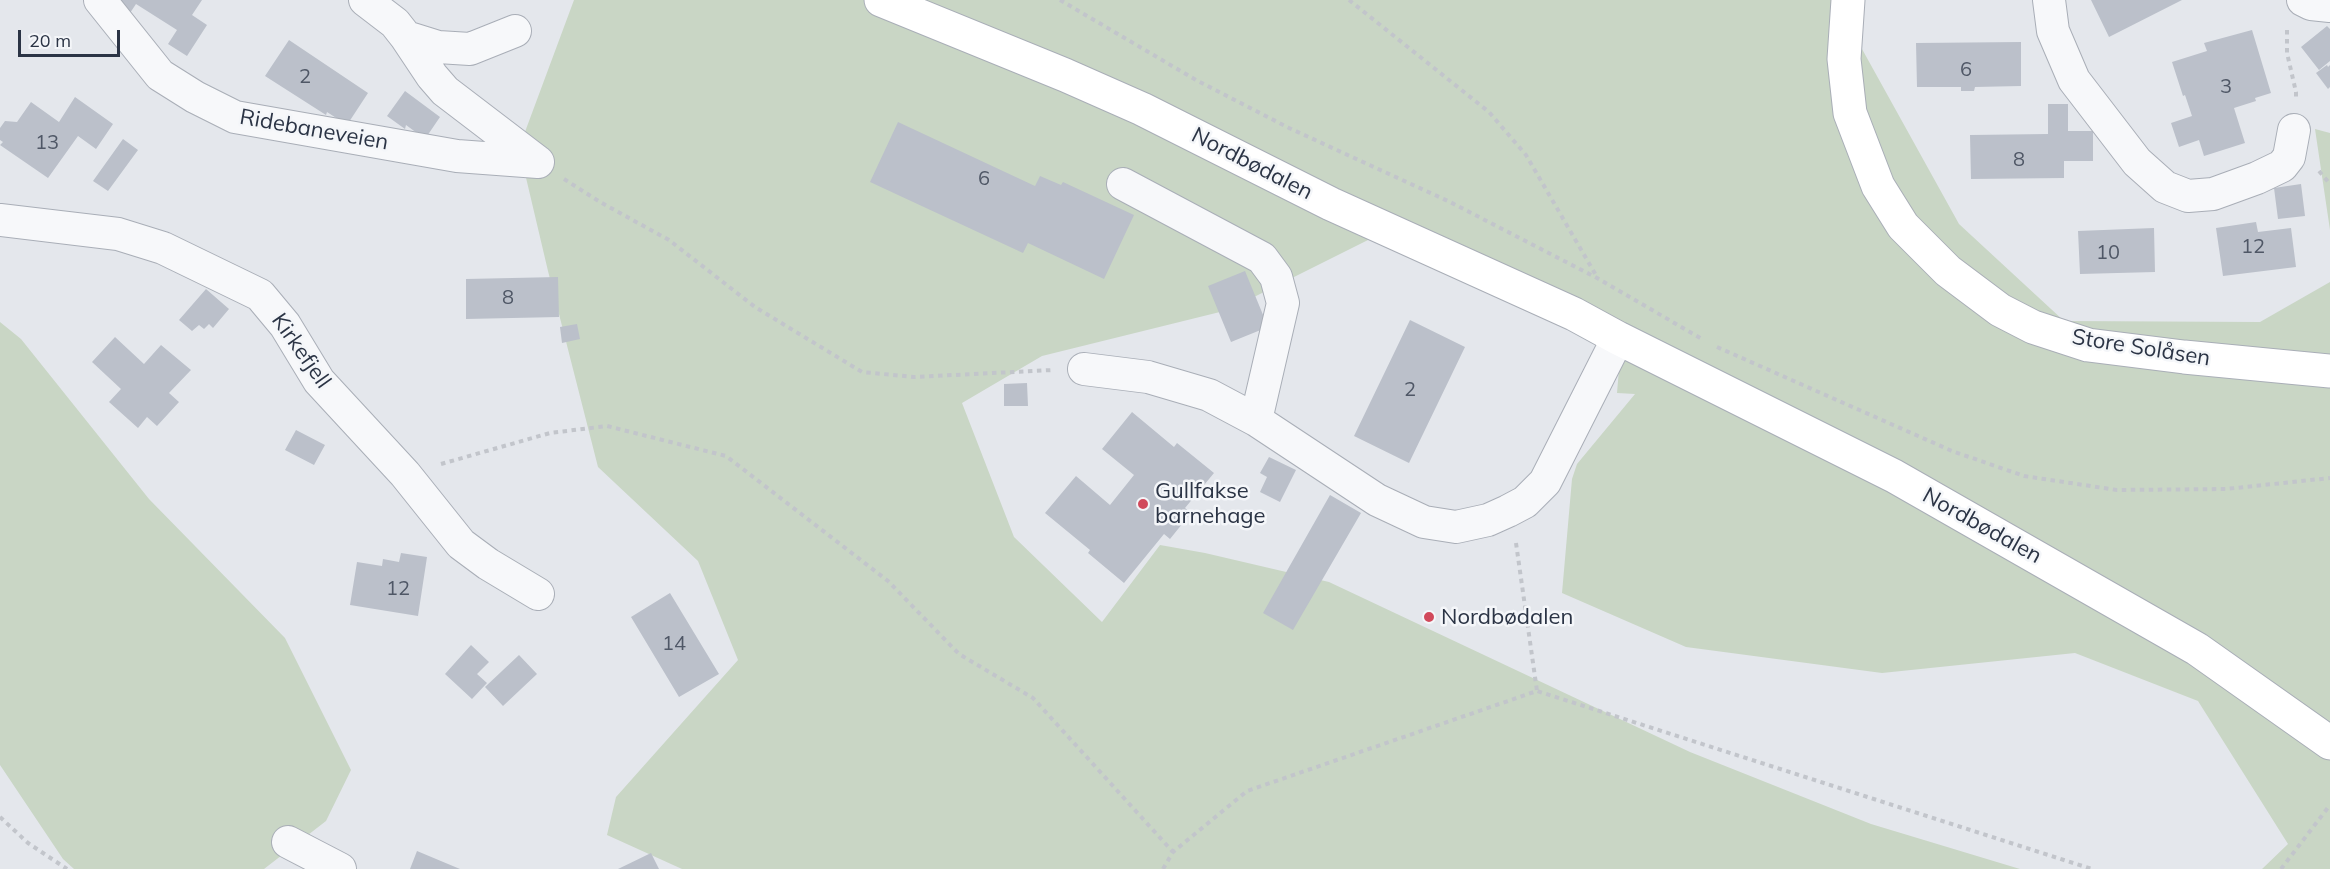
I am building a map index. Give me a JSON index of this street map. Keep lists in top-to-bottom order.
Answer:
{
  "streets": {
    "street": [
      "Ridebaneveien",
      "Nordbødalen",
      "Store Solåsen",
      "Kirkefjell"
    ]
  },
  "places": ["Gullfakse barnehage", "Nordbødalen"],
  "house_numbers": [
    "6",
    "2",
    "3",
    "13",
    "8",
    "6",
    "12",
    "10",
    "8",
    "2",
    "12",
    "14"
  ],
  "scale_bar": "20 m"
}
